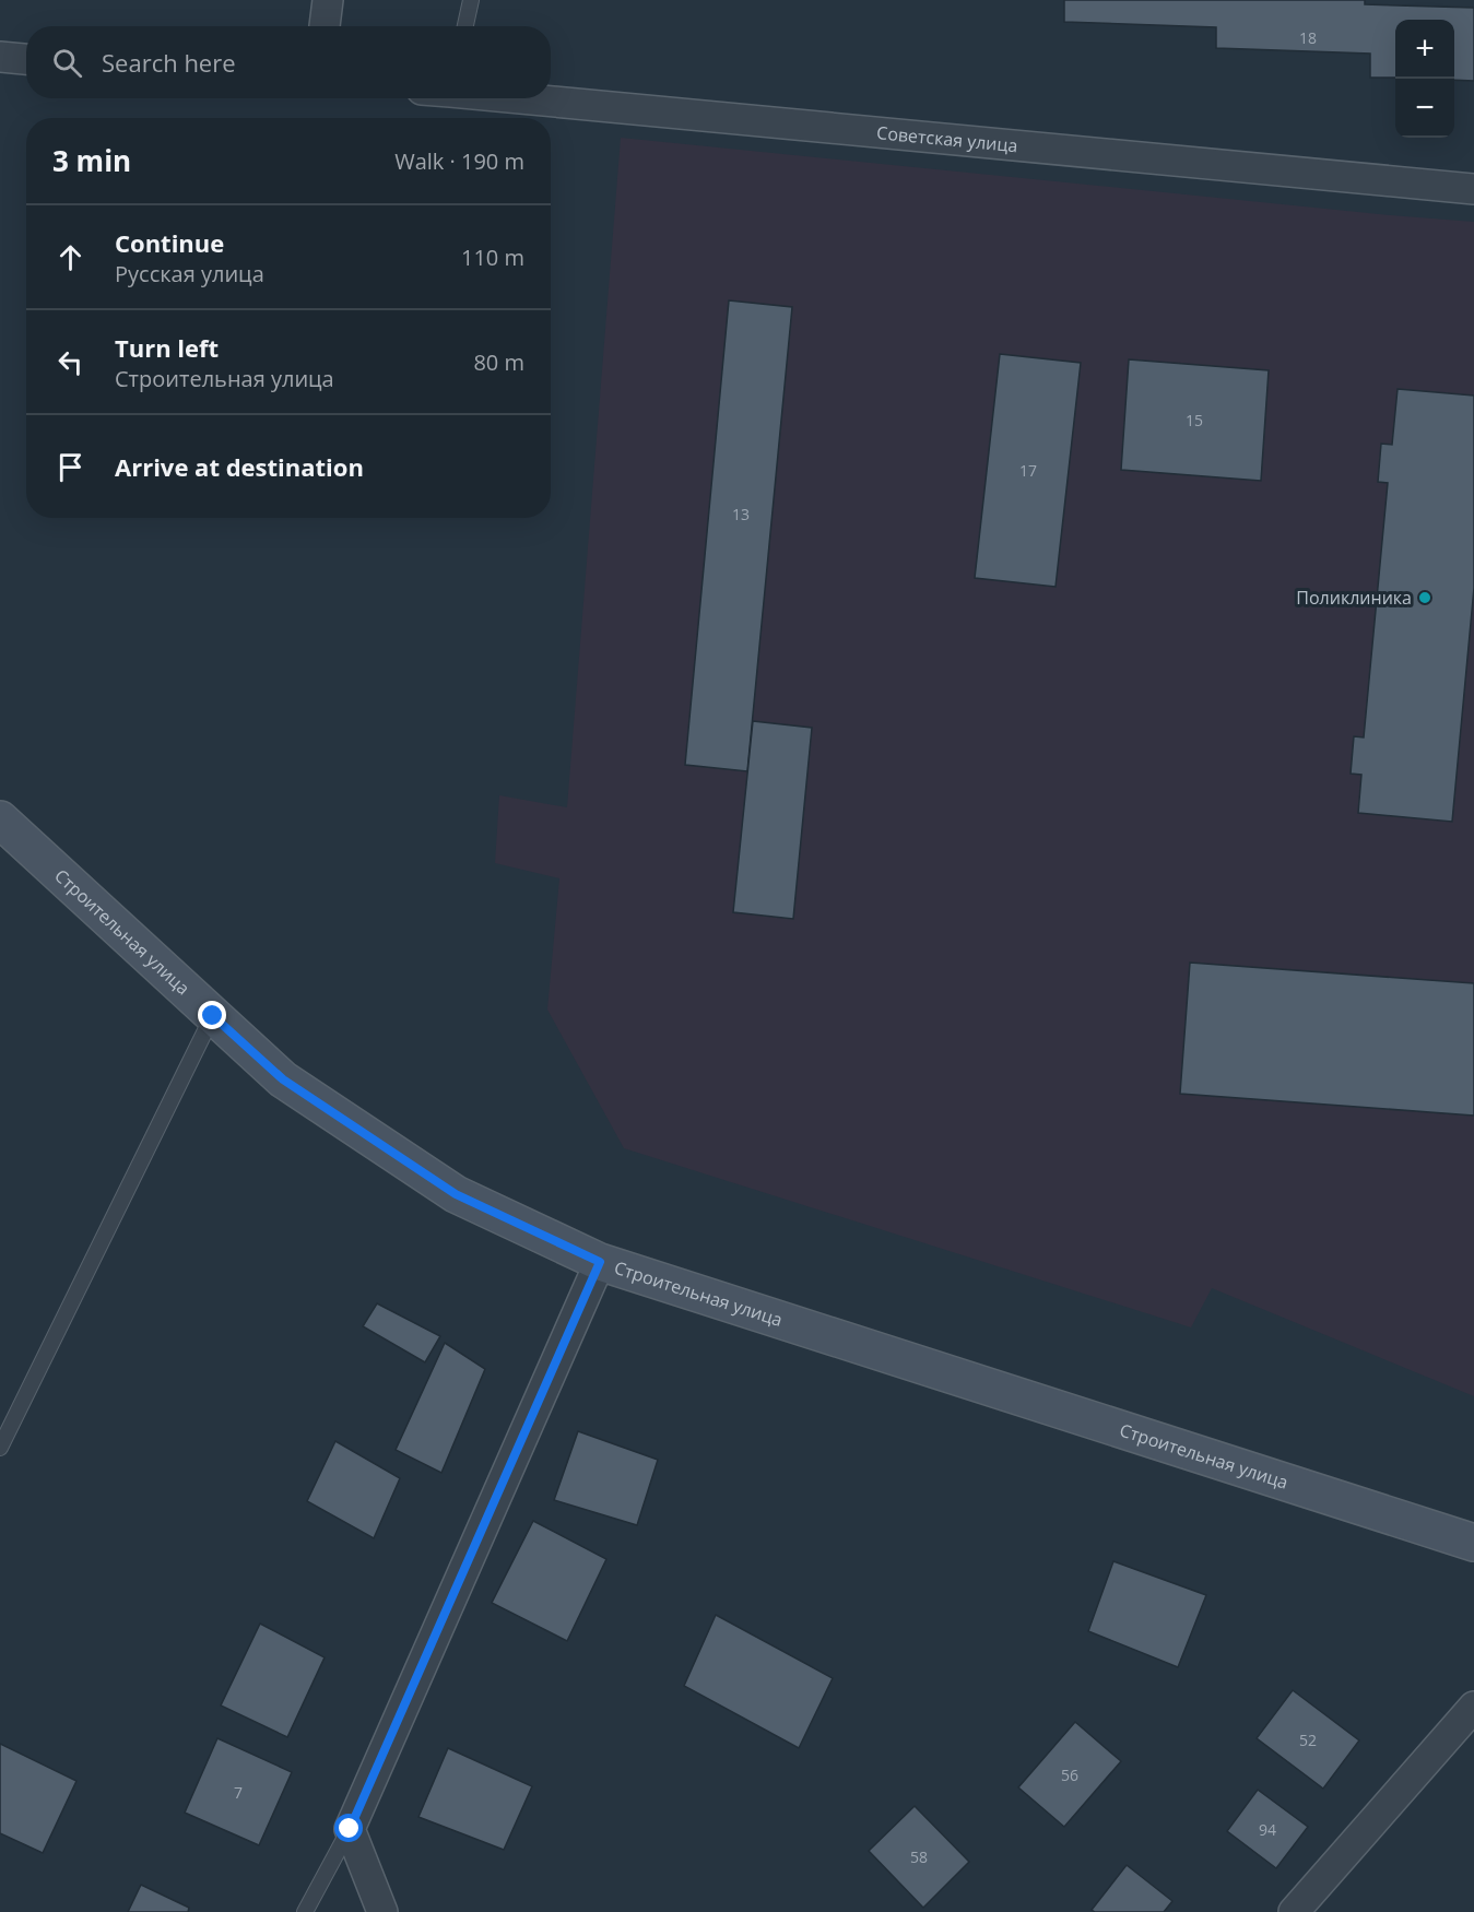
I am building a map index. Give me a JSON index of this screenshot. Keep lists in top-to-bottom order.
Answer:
{
  "streets": {
    "main road": ["Строительная улица"],
    "street": ["Советская улица"]
  },
  "places": ["Поликлиника"],
  "house_numbers": [
    "18",
    "15",
    "17",
    "13",
    "52",
    "56",
    "7",
    "94",
    "58"
  ],
  "page": {
    "map_buttons": ["+", "−"],
    "search": "Search here",
    "heading": ["3 min", "Walk · 190 m"],
    "list": [
      ["Continue", "Русская улица", "110 m"],
      ["Turn left", "Строительная улица", "80 m"],
      "Arrive at destination"
    ]
  }
}
